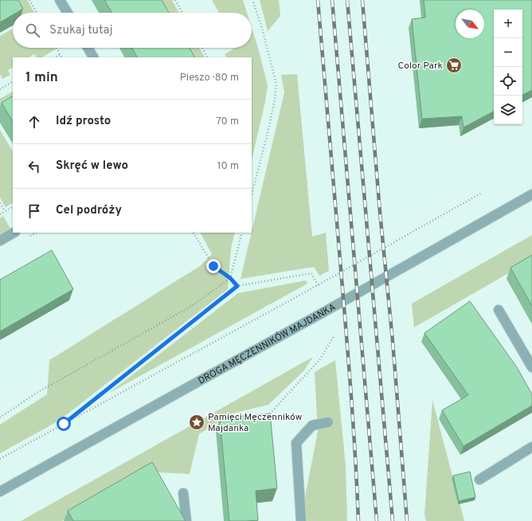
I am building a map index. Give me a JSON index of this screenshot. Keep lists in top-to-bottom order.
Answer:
{
  "streets": {
    "street": ["DROGA MĘCZENNIKÓW MAJDANKA"]
  },
  "places": {
    "supermarket": ["Color Park"],
    "place": ["Pamięci Męczenników Majdanka"]
  },
  "north": "bottom right",
  "page": {
    "map_buttons": ["+", "−"],
    "search": "Szukaj tutaj",
    "heading": ["1 min", "Pieszo · 80 m"],
    "list": [
      ["Idź prosto", "70 m"],
      ["Skręć w lewo", "10 m"],
      "Cel podróży"
    ]
  }
}
